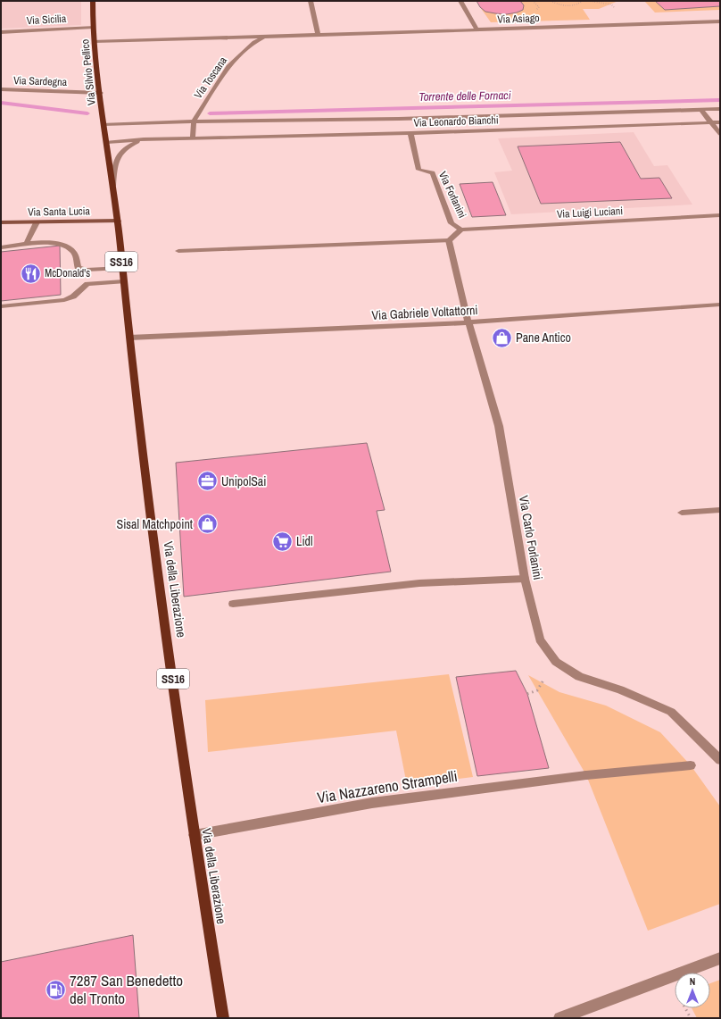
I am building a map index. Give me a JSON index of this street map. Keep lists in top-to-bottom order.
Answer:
{
  "streets": {
    "main road": [
      "Via Silvio Pellico",
      "Via Santa Lucia",
      "SS16",
      "Via della Liberazione"
    ],
    "street": [
      "Via Asiago",
      "Via Sicilia",
      "Via Toscana",
      "Via Sardegna",
      "Via Leonardo Bianchi",
      "Via Forlanini",
      "Via Luigi Luciani",
      "Via Gabriele Voltattorni",
      "Via Carlo Forlanini",
      "Via Nazzareno Strampelli"
    ]
  },
  "crossings": [
    ["Via Asiago", "Via Toscana"],
    ["Via Sicilia", "Via Silvio Pellico"],
    ["Via Silvio Pellico", "Via Sardegna"],
    ["Via Silvio Pellico", "Via Leonardo Bianchi"],
    ["Via Silvio Pellico", "Via della Liberazione"],
    ["Via Toscana", "Via Leonardo Bianchi"],
    ["Via Leonardo Bianchi", "Via Forlanini"],
    ["Via Leonardo Bianchi", "Via della Liberazione"],
    ["Via Forlanini", "Via Luigi Luciani"],
    ["Via Santa Lucia", "Via della Liberazione"],
    ["Via Gabriele Voltattorni", "Via Carlo Forlanini"],
    ["Via Gabriele Voltattorni", "Via della Liberazione"],
    ["Via della Liberazione", "Via Nazzareno Strampelli"]
  ],
  "water": ["Torrente delle Fornaci"],
  "places": {
    "restaurant": ["McDonald's"],
    "shop": ["Pane Antico", "Sisal Matchpoint"],
    "office": ["UnipolSai"],
    "supermarket": ["Lidl"],
    "fuel station": ["7287 San Benedetto del Tronto"]
  },
  "north": "top"
}
